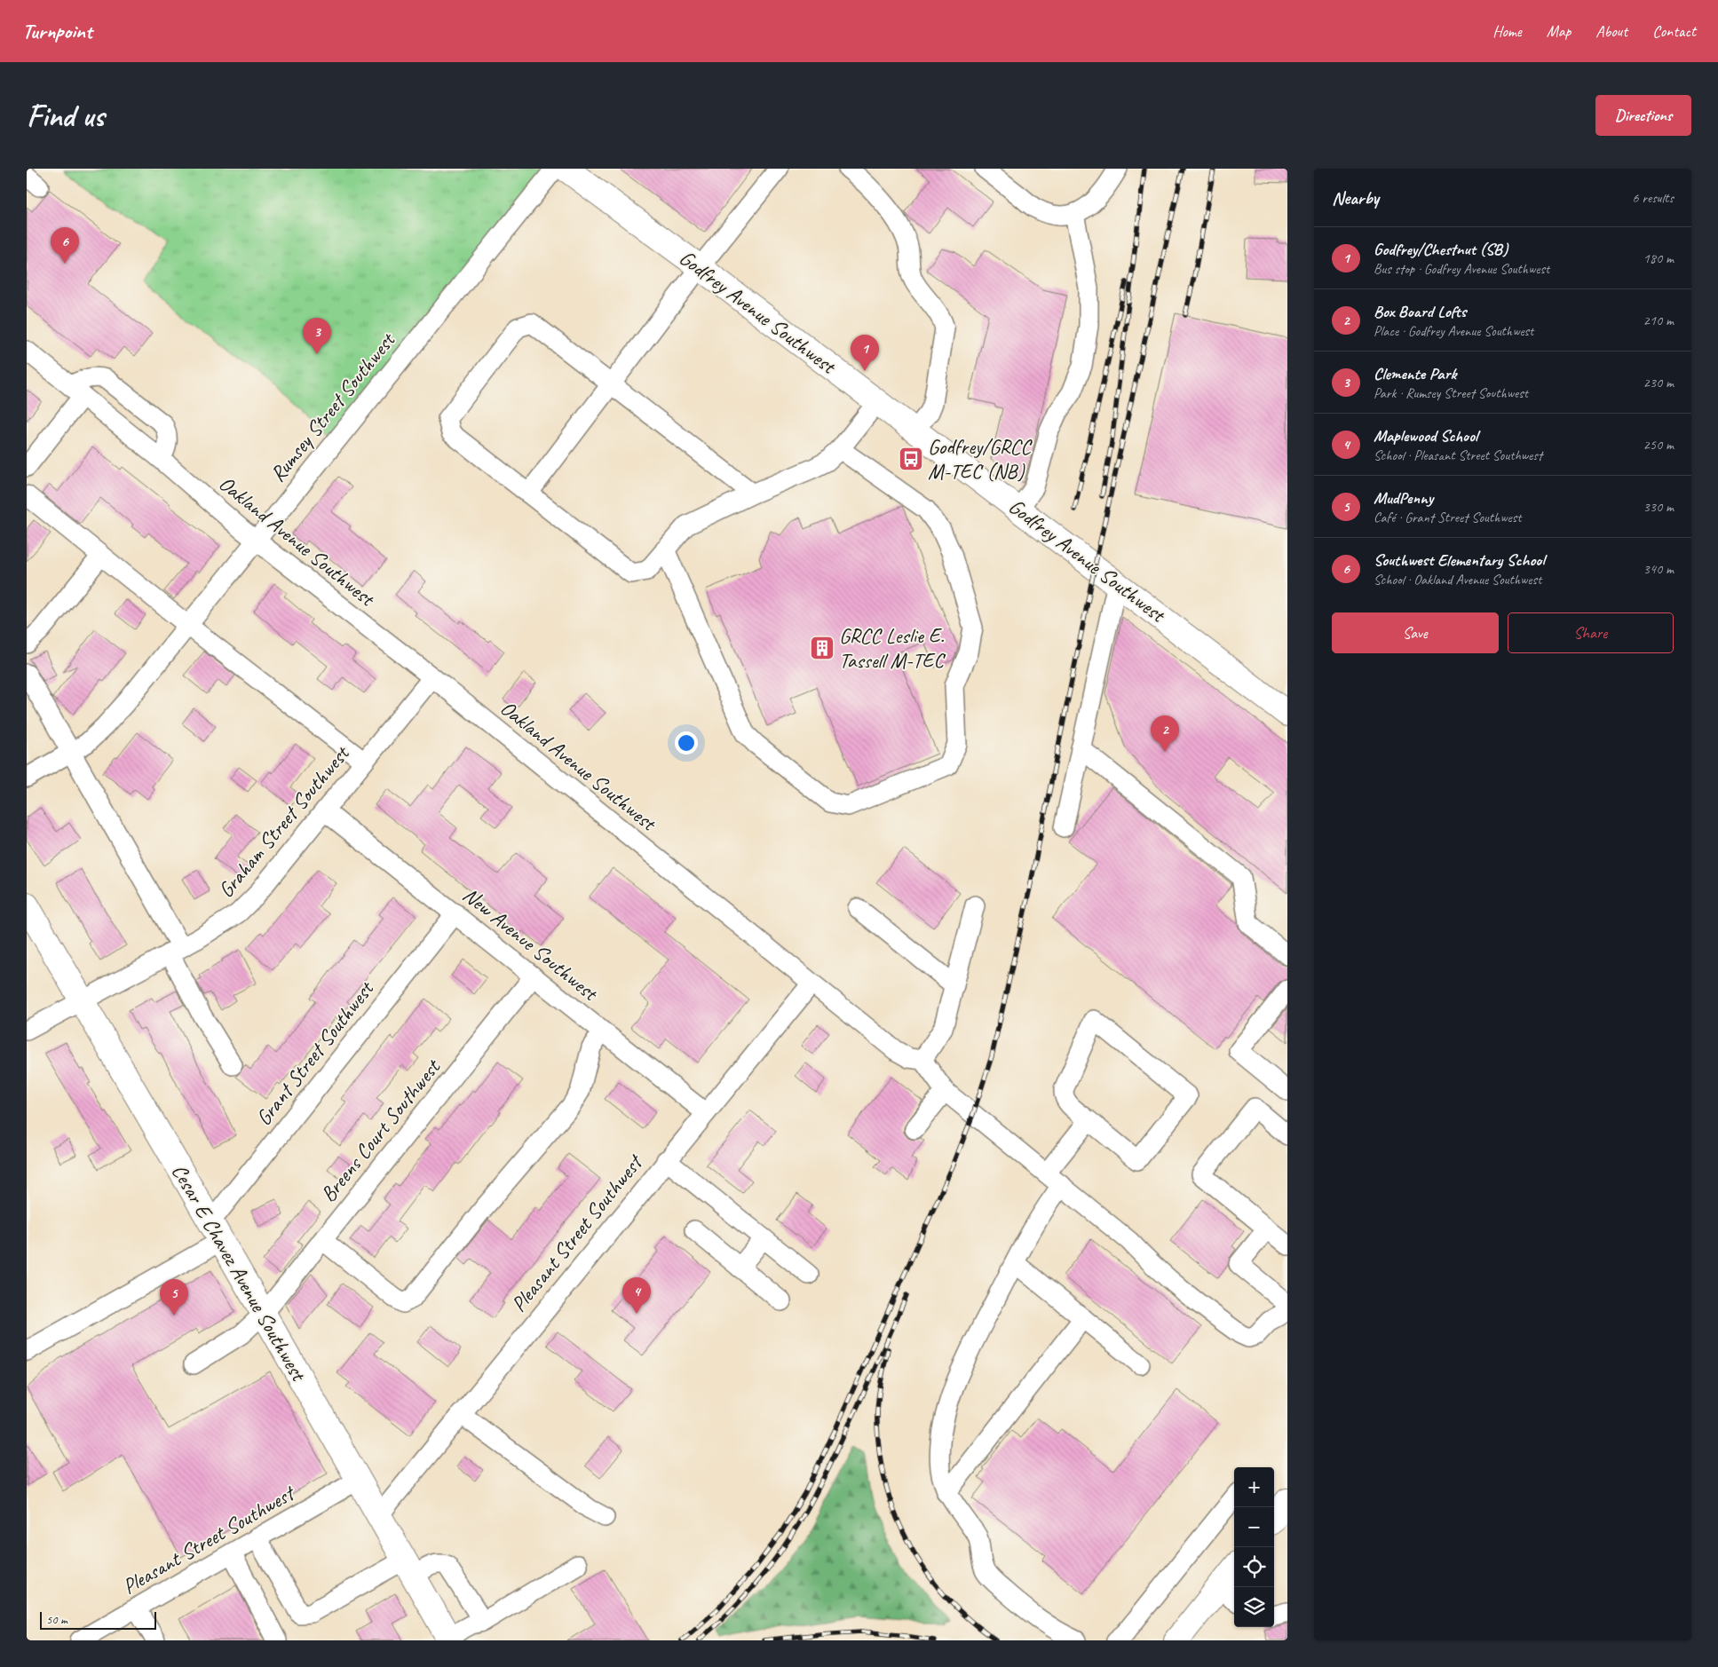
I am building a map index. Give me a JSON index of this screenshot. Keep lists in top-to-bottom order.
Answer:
{
  "streets": {
    "main road": ["Godfrey Avenue Southwest", "Cesar E Chavez Avenue Southwest"],
    "street": [
      "Rumsey Street Southwest",
      "Oakland Avenue Southwest",
      "Graham Street Southwest",
      "New Avenue Southwest",
      "Grant Street Southwest",
      "Breens Court Southwest",
      "Pleasant Street Southwest"
    ]
  },
  "crossings": [
    ["Rumsey Street Southwest", "Oakland Avenue Southwest"],
    ["Oakland Avenue Southwest", "Graham Street Southwest"],
    ["Oakland Avenue Southwest", "Pleasant Street Southwest"],
    ["Graham Street Southwest", "New Avenue Southwest"],
    ["Graham Street Southwest", "Cesar E Chavez Avenue Southwest"],
    ["New Avenue Southwest", "Grant Street Southwest"],
    ["New Avenue Southwest", "Breens Court Southwest"],
    ["New Avenue Southwest", "Pleasant Street Southwest"],
    ["Grant Street Southwest", "Cesar E Chavez Avenue Southwest"],
    ["Breens Court Southwest", "Cesar E Chavez Avenue Southwest"],
    ["Pleasant Street Southwest", "Cesar E Chavez Avenue Southwest"]
  ],
  "places": {
    "bus stop": ["Godfrey/GRCC M-TEC (NB)"],
    "building": ["GRCC Leslie E. Tassell M-TEC"]
  },
  "scale_bar": "50 m",
  "page": {
    "header": "Turnpoint",
    "nav": [
      "Home",
      "Map",
      "About",
      "Contact"
    ],
    "buttons": [
      "Directions",
      ["Save", "Share"]
    ],
    "title": "Find us",
    "heading": ["Nearby", "6 results"],
    "list": [
      {
        "mark": "1",
        "name": "Godfrey/Chestnut (SB)",
        "note": "Bus stop · Godfrey Avenue Southwest",
        "value": "180 m"
      },
      {
        "mark": "2",
        "name": "Box Board Lofts",
        "note": "Place · Godfrey Avenue Southwest",
        "value": "210 m"
      },
      {
        "mark": "3",
        "name": "Clemente Park",
        "note": "Park · Rumsey Street Southwest",
        "value": "230 m"
      },
      {
        "mark": "4",
        "name": "Maplewood School",
        "note": "School · Pleasant Street Southwest",
        "value": "250 m"
      },
      {
        "mark": "5",
        "name": "MudPenny",
        "note": "Café · Grant Street Southwest",
        "value": "330 m"
      },
      {
        "mark": "6",
        "name": "Southwest Elementary School",
        "note": "School · Oakland Avenue Southwest",
        "value": "340 m"
      }
    ],
    "pins": [
      "6",
      "3",
      "1",
      "2",
      "4",
      "5"
    ],
    "map_buttons": ["+", "−"],
    "scale": "50 m"
  }
}
